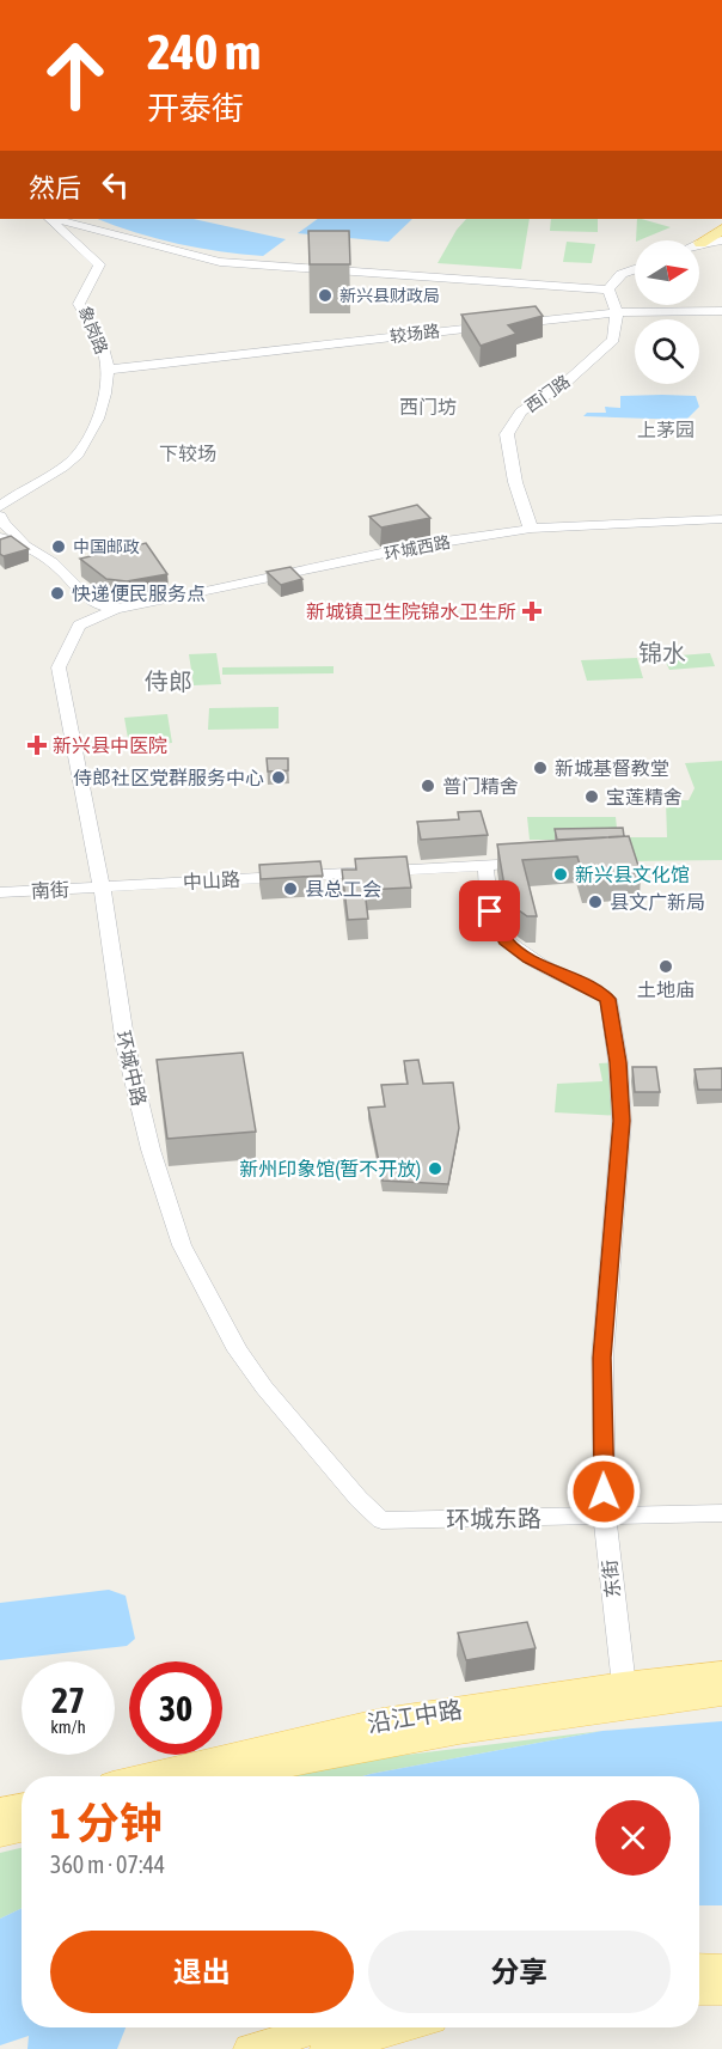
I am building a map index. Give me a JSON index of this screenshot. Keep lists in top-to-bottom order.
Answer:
{
  "streets": {
    "main road": ["沿江中路"],
    "street": [
      "象岗路",
      "较场路",
      "西门路",
      "环城西路",
      "中山路",
      "南街",
      "环城中路",
      "环城东路",
      "东街"
    ]
  },
  "crossings": [
    ["象岗路", "较场路"],
    ["较场路", "西门路"],
    ["西门路", "环城西路"],
    ["中山路", "南街"],
    ["中山路", "环城中路"],
    ["中山路", "东街"],
    ["南街", "环城中路"],
    ["环城中路", "环城东路"],
    ["环城东路", "东街"],
    ["东街", "沿江中路"]
  ],
  "districts": [
    "西门坊",
    "上茅园",
    "下较场",
    "锦水",
    "侍郎"
  ],
  "places": {
    "other": [
      "新兴县财政局",
      "中国邮政",
      "快递便民服务点",
      "新城基督教堂",
      "侍郎社区党群服务中心",
      "普门精舍",
      "宝莲精舍",
      "新兴县文化馆",
      "县总工会",
      "县文广新局",
      "土地庙",
      "新州印象馆(暂不开放)"
    ],
    "health": ["新城镇卫生院锦水卫生所", "新兴县中医院"]
  },
  "north": "right",
  "page": {
    "turn": ["240 m", "开泰街"],
    "then": "然后",
    "speed": "27 km/h",
    "limit": "30",
    "heading": ["1 分钟", "360 m · 07:44"],
    "buttons": ["退出", "分享"]
  }
}
